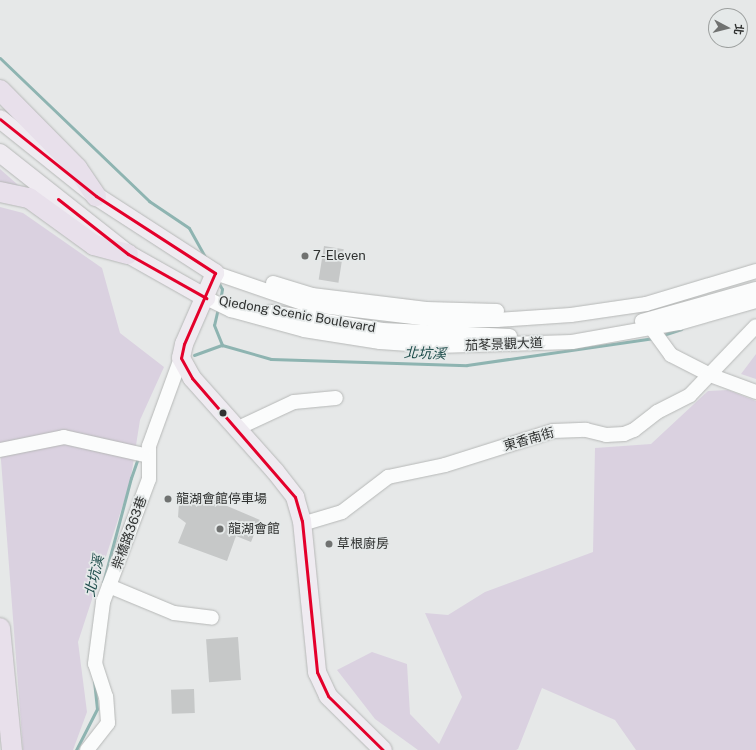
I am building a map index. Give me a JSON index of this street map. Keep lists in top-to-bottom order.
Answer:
{
  "streets": {
    "main road": ["Qiedong Scenic Boulevard"],
    "street": ["茄苳景觀大道", "東香南街", "柴橋路363巷"]
  },
  "crossings": [
    ["Qiedong Scenic Boulevard", "茄苳景觀大道"]
  ],
  "water": ["北坑溪"],
  "places": [
    "7-Eleven",
    "龍湖會館停車場",
    "龍湖會館",
    "草根廚房"
  ],
  "north": "right"
}
